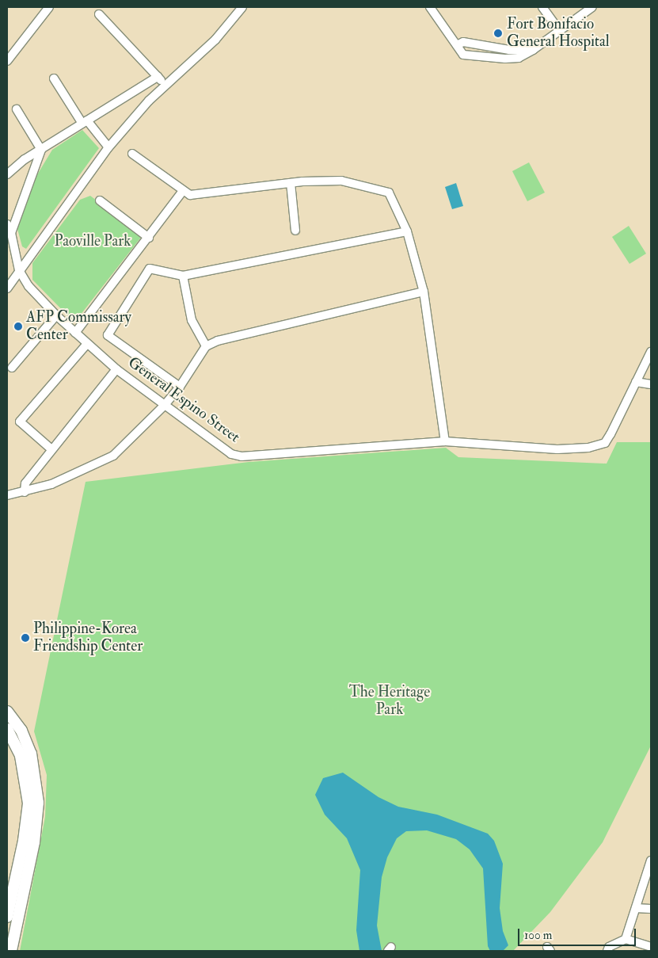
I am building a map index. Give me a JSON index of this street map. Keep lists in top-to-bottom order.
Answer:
{
  "streets": {
    "street": ["General Espino Street"]
  },
  "parks": ["Paoville Park", "The Heritage Park"],
  "places": ["Fort Bonifacio General Hospital", "AFP Commissary Center", "Philippine-Korea Friendship Center"],
  "scale_bar": "100 m"
}
